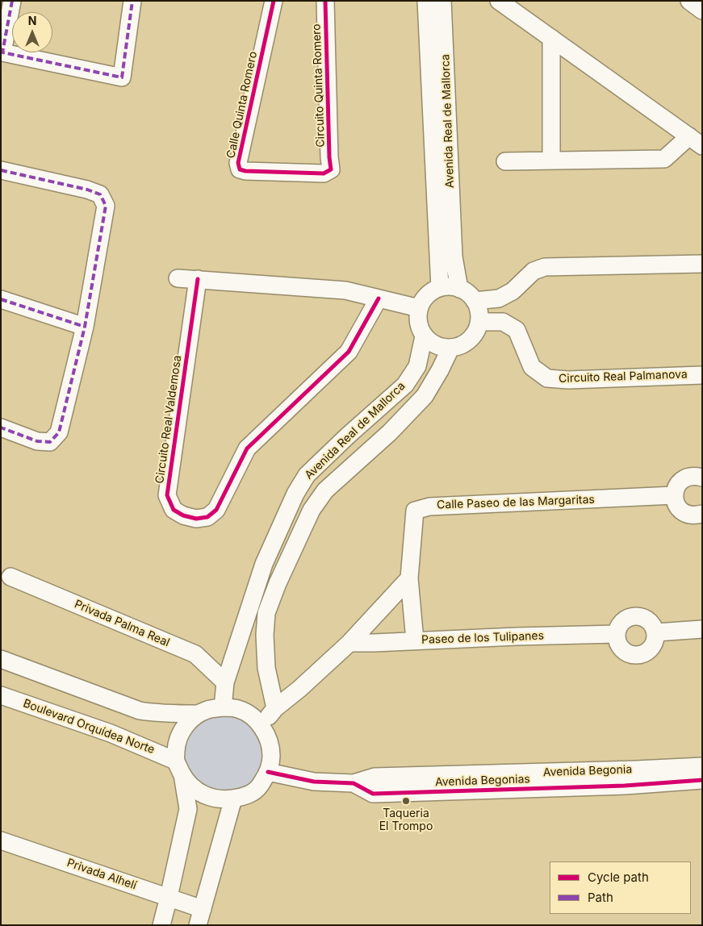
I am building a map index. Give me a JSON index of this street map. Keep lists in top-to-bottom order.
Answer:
{
  "streets": {
    "street": [
      "Circuito Quinta Romero",
      "Calle Quinta Romero",
      "Avenida Real de Mallorca",
      "Circuito Real Palmanova",
      "Circuito Real Valdemosa",
      "Calle Paseo de las Margaritas",
      "Privada Palma Real",
      "Paseo de los Tulipanes",
      "Boulevard Orquídea Norte",
      "Avenida Begonia",
      "Privada Alhelí"
    ],
    "cycle path": ["Avenida Begonias"]
  },
  "crossings": [
    ["Circuito Quinta Romero", "Calle Quinta Romero"],
    ["Avenida Real de Mallorca", "Circuito Real Palmanova"],
    ["Avenida Real de Mallorca", "Privada Palma Real"],
    ["Avenida Real de Mallorca", "Boulevard Orquídea Norte"],
    ["Avenida Real de Mallorca", "Avenida Begonia"],
    ["Calle Paseo de las Margaritas", "Paseo de los Tulipanes"],
    ["Boulevard Orquídea Norte", "Avenida Begonia"]
  ],
  "places": ["Taqueria El Trompo"],
  "legend": ["Cycle path", "Path"],
  "north": "top"
}
